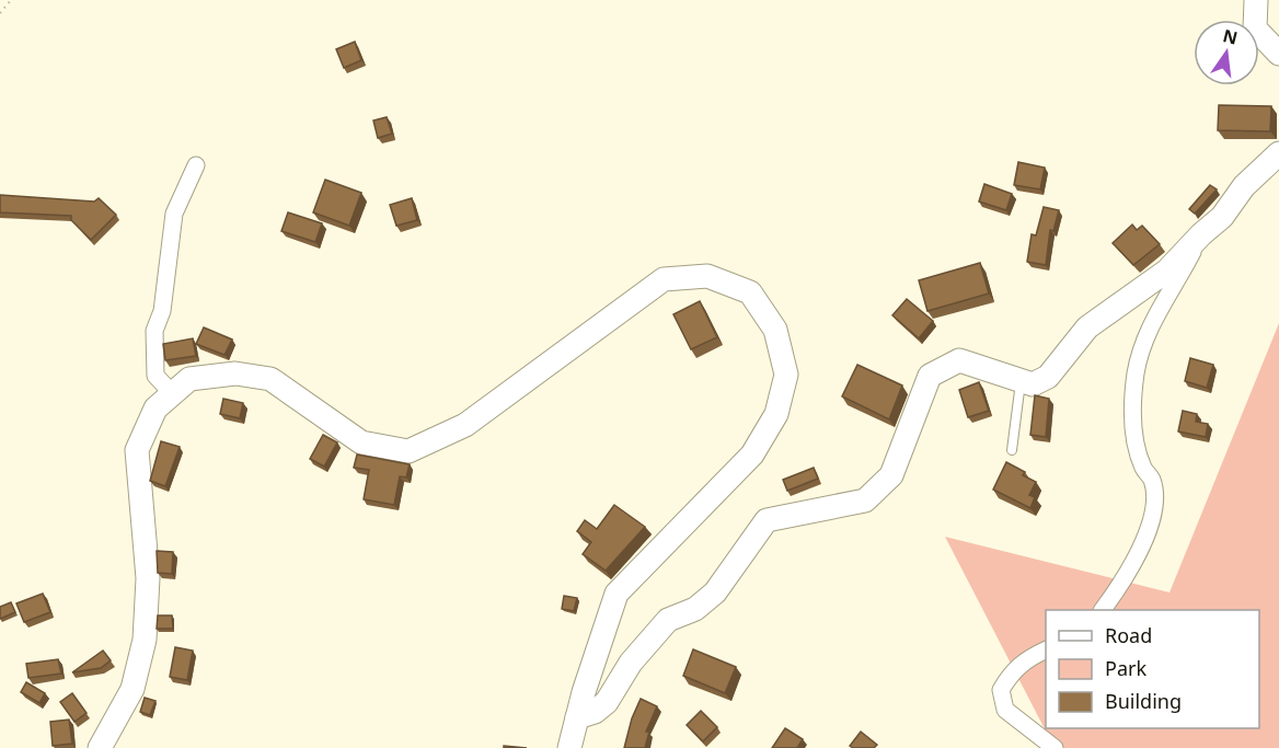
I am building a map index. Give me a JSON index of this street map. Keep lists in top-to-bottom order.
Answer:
{
  "legend": ["Road", "Park", "Building"],
  "north": "top"
}
